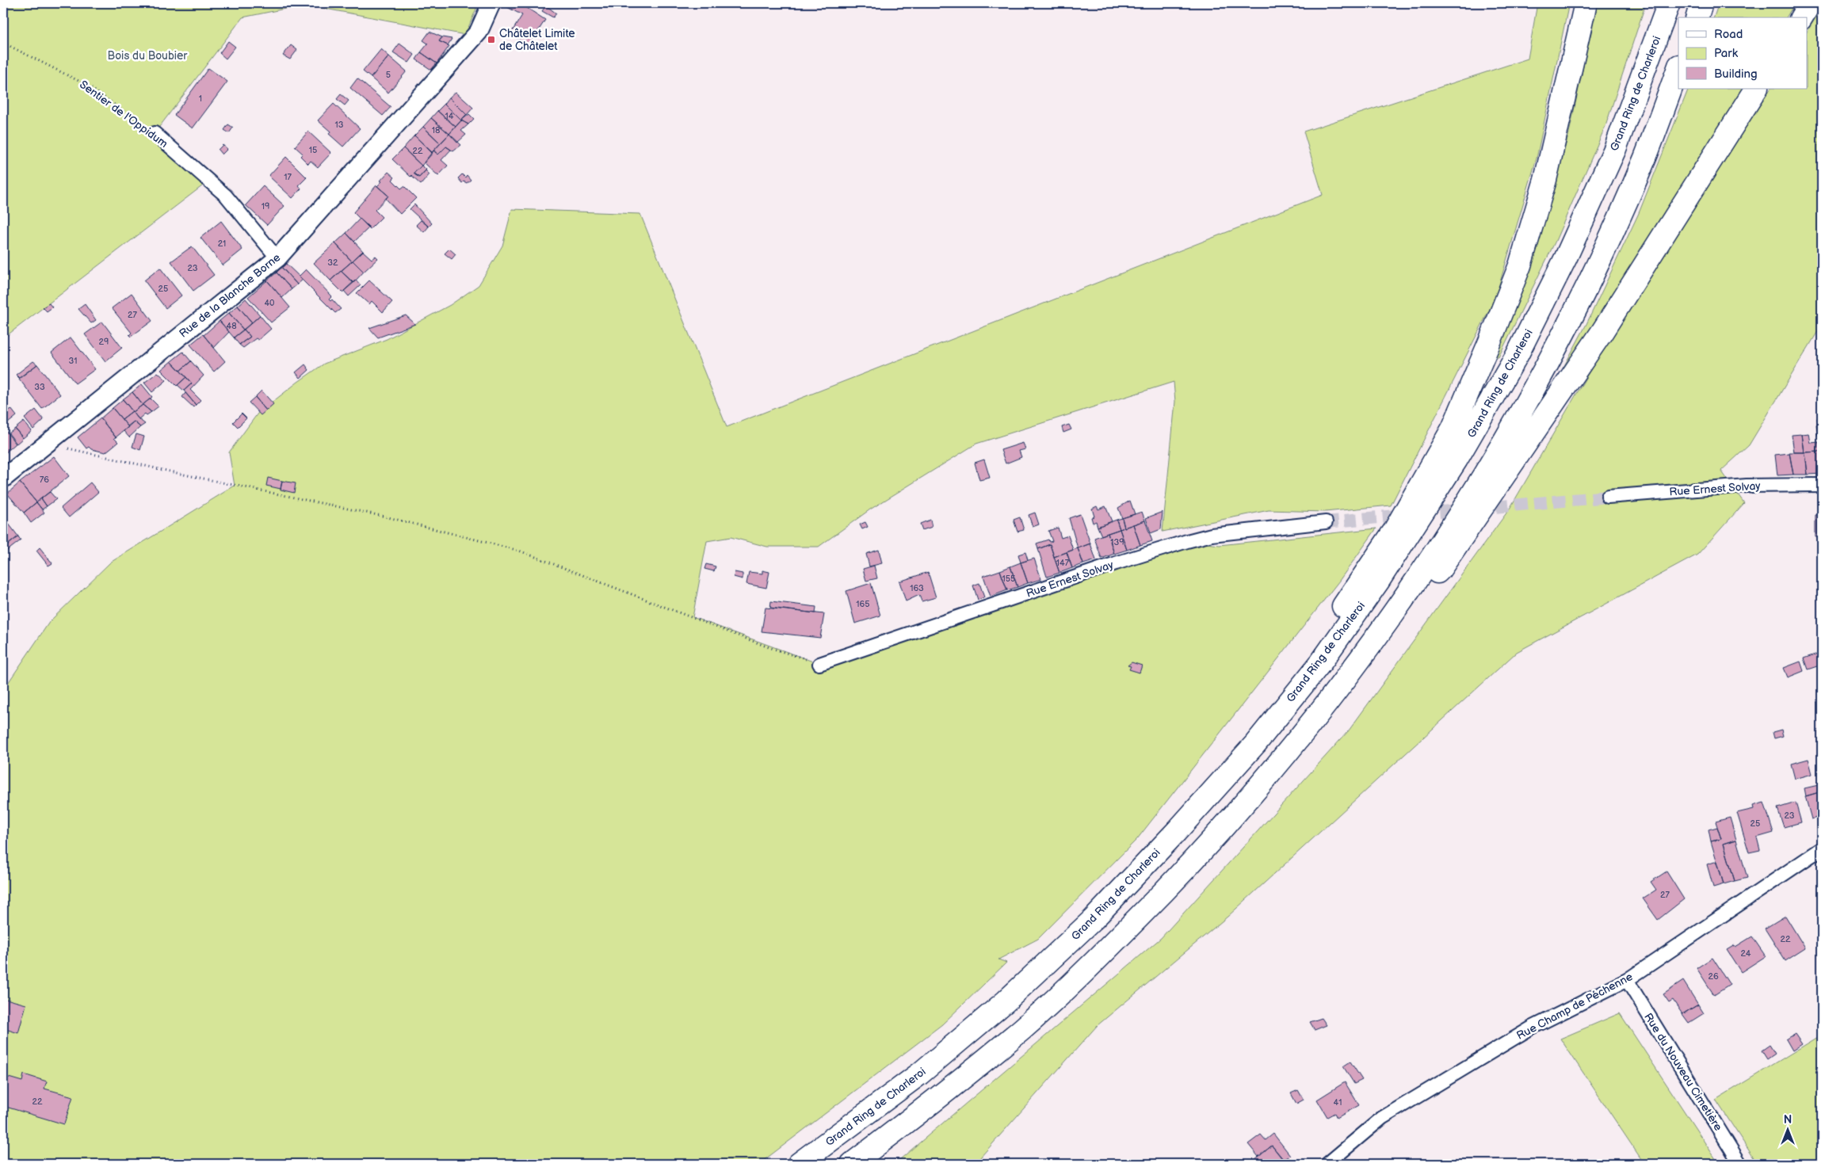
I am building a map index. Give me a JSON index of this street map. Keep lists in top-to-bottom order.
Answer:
{
  "streets": {
    "highway": ["Grand Ring de Charleroi"],
    "street": [
      "Sentier de l'Oppidum",
      "Rue de la Blanche Borne",
      "Rue Ernest Solvay",
      "Rue Champ de Péchenne",
      "Rue du Nouveau Cimetière"
    ]
  },
  "crossings": [
    ["Sentier de l'Oppidum", "Rue de la Blanche Borne"],
    ["Rue Champ de Péchenne", "Rue du Nouveau Cimetière"]
  ],
  "parks": ["Bois du Boubier"],
  "places": {
    "transit": ["Châtelet Limite de Châtelet"]
  },
  "house_numbers": [
    "5",
    "1",
    "14",
    "13",
    "18",
    "15",
    "22",
    "17",
    "19",
    "21",
    "32",
    "23",
    "25",
    "40",
    "27",
    "48",
    "29",
    "31",
    "33",
    "76",
    "139",
    "147",
    "155",
    "163",
    "165",
    "23",
    "25",
    "27",
    "22",
    "24",
    "26",
    "22",
    "41"
  ],
  "legend": ["Road", "Park", "Building"],
  "north": "top"
}
